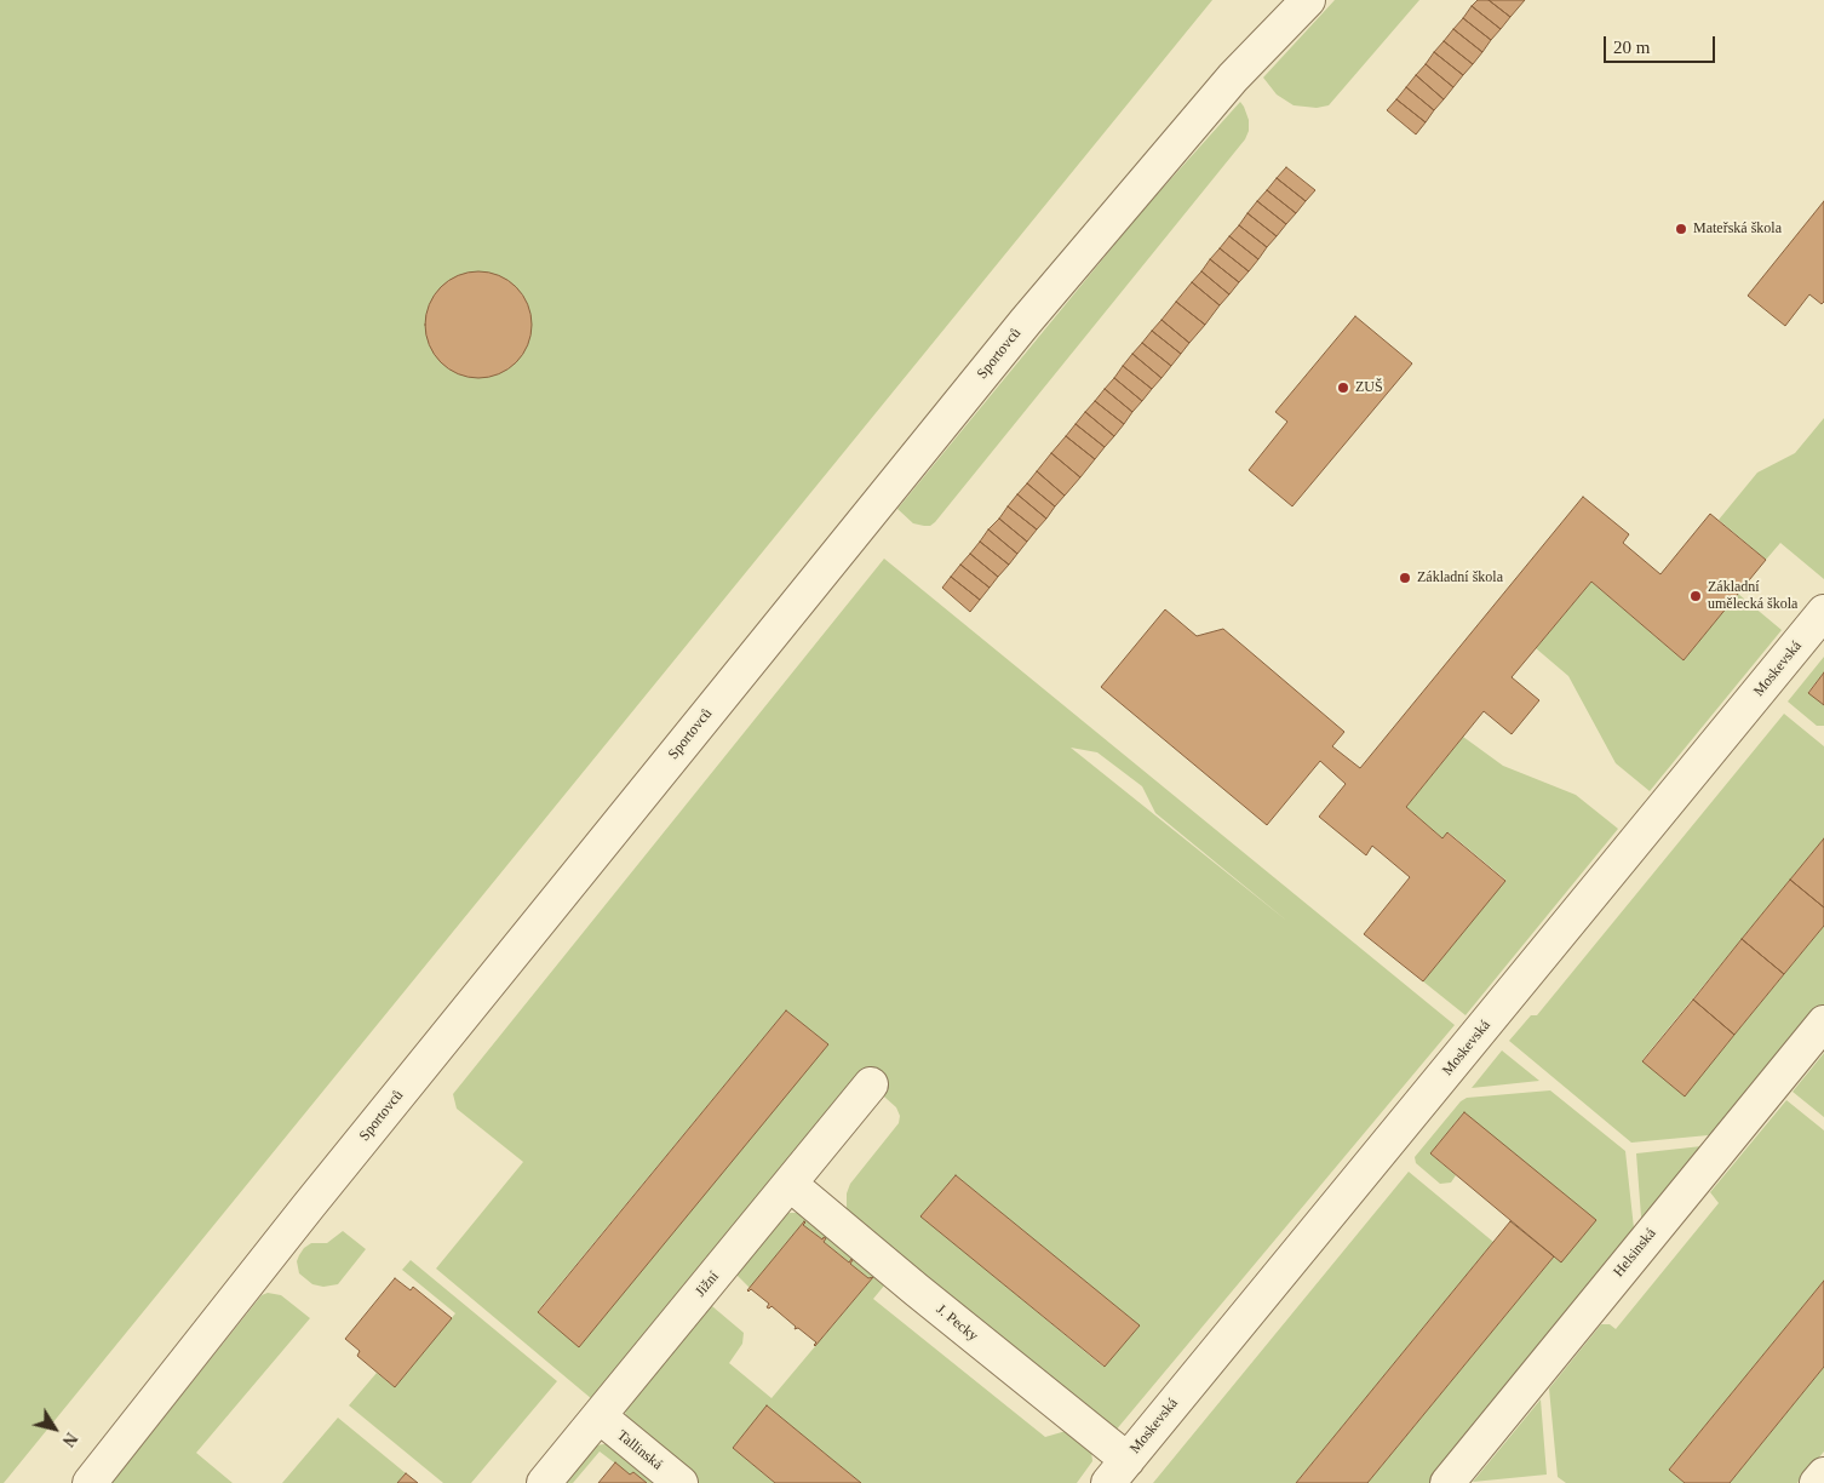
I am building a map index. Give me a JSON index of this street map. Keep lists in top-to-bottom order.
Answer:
{
  "streets": {
    "street": [
      "Sportovců",
      "Moskevská",
      "Helsinská",
      "Jižní",
      "J. Pecky",
      "Tallinská"
    ]
  },
  "crossings": [
    ["Moskevská", "J. Pecky"],
    ["Jižní", "J. Pecky"],
    ["Jižní", "Tallinská"]
  ],
  "places": [
    "Mateřská škola",
    "ZUŠ",
    "Základní škola",
    "Základní umělecká škola"
  ],
  "scale_bar": "20 m",
  "north": "bottom right"
}
